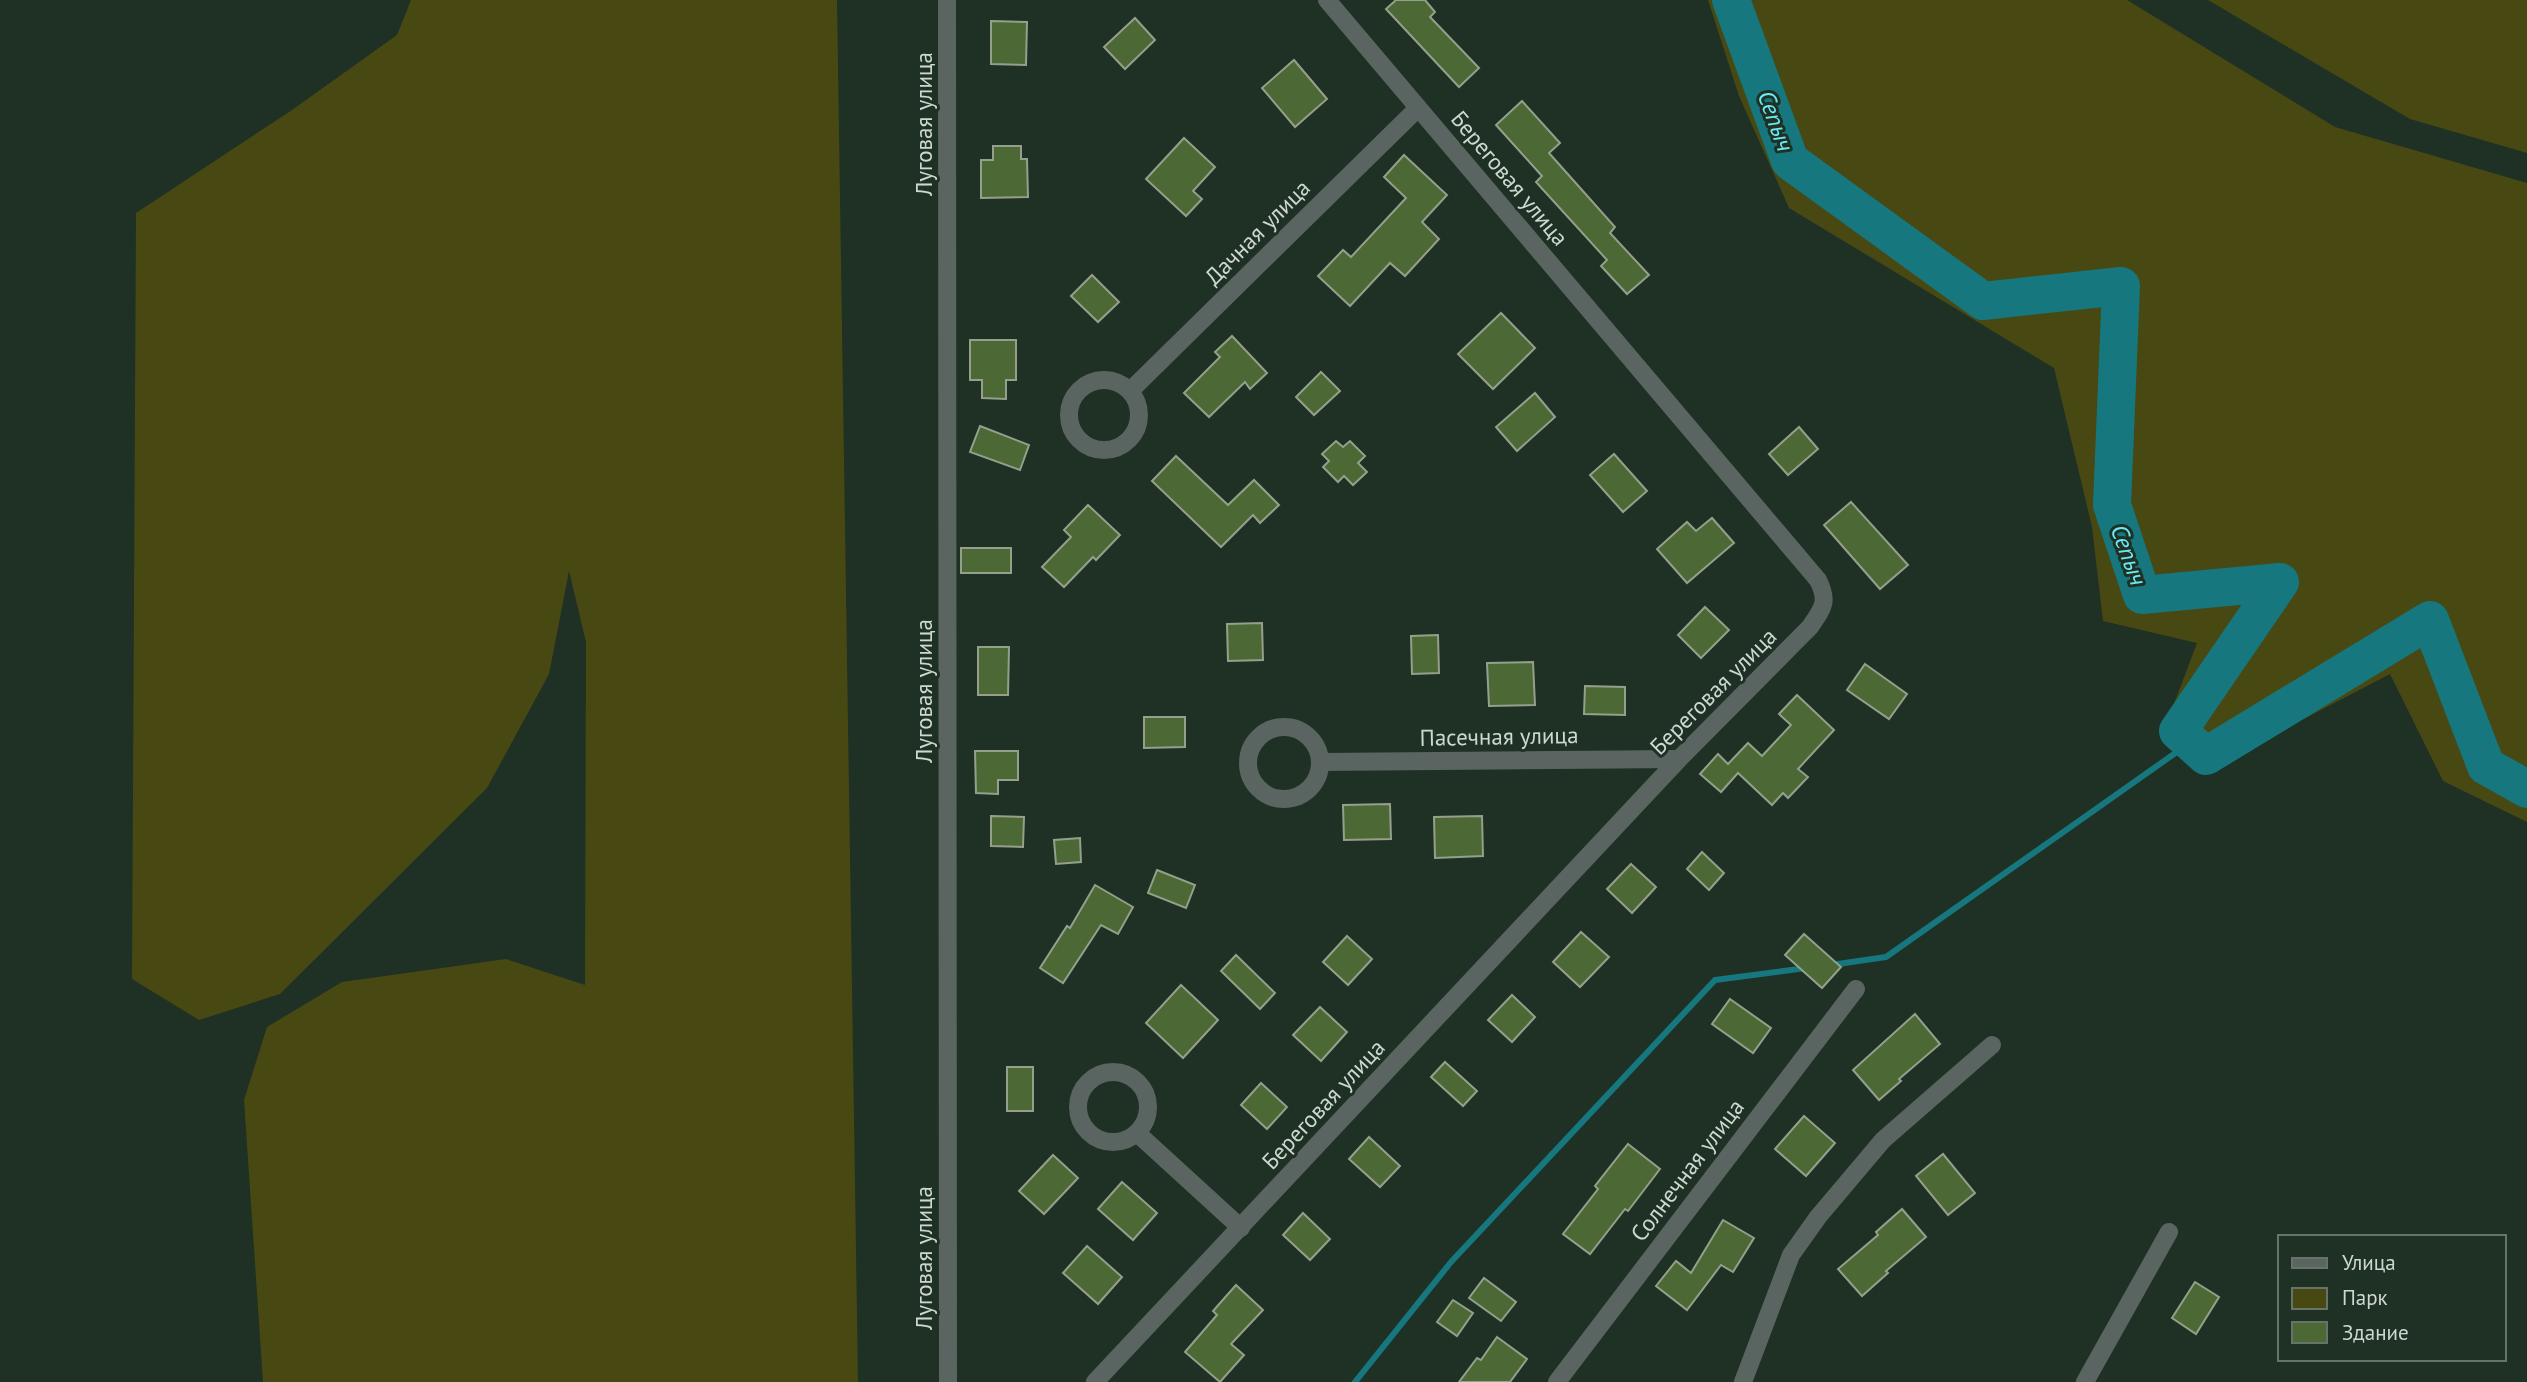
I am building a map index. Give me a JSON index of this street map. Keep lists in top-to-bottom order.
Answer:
{
  "streets": {
    "street": [
      "Луговая улица",
      "Береговая улица",
      "Дачная улица",
      "Пасечная улица",
      "Солнечная улица"
    ]
  },
  "crossings": [
    ["Береговая улица", "Дачная улица"],
    ["Береговая улица", "Пасечная улица"]
  ],
  "water": ["Сепыч"],
  "legend": ["Улица", "Парк", "Здание"]
}
